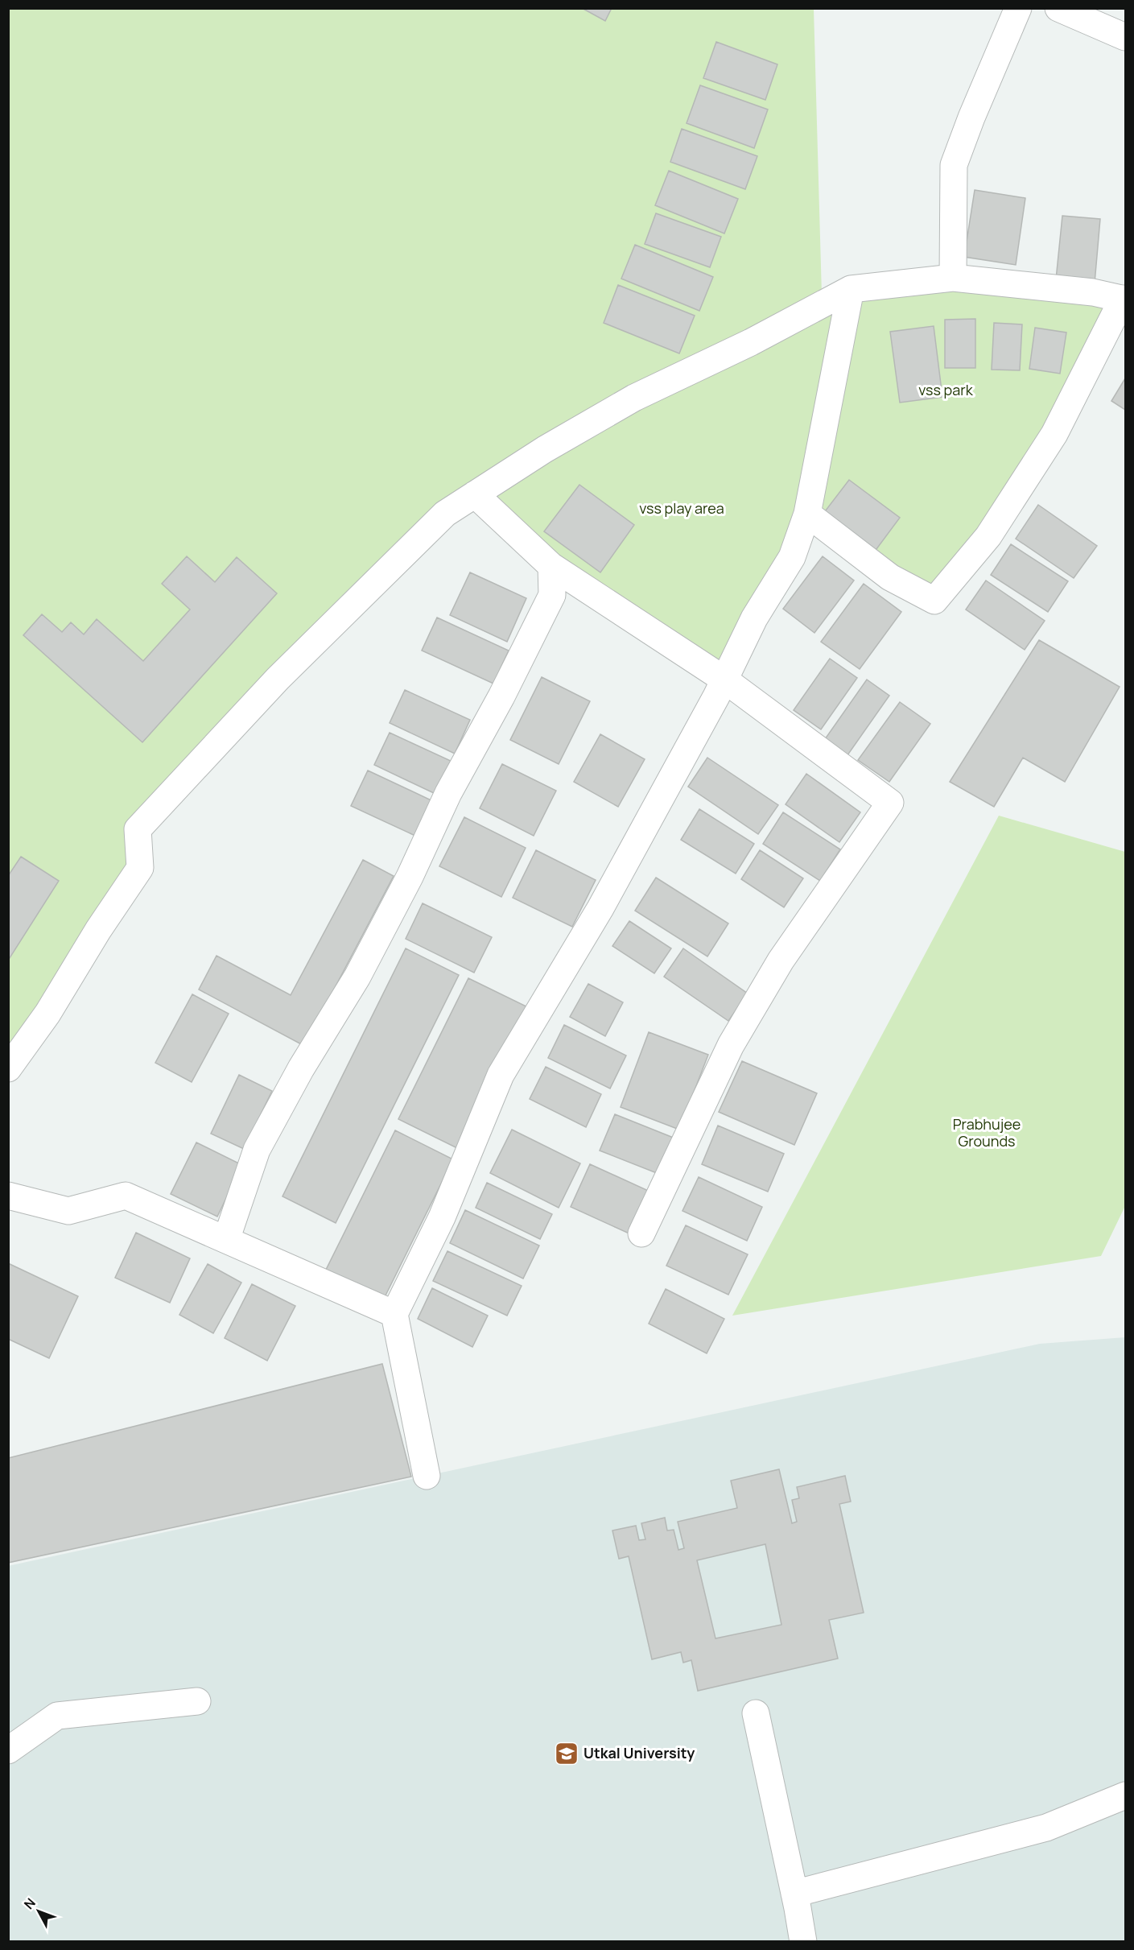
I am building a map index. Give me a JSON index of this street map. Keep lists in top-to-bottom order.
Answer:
{
  "parks": ["vss park", "vss play area", "Prabhujee Grounds"],
  "places": {
    "school or university": ["Utkal University"]
  },
  "north": "top left"
}
